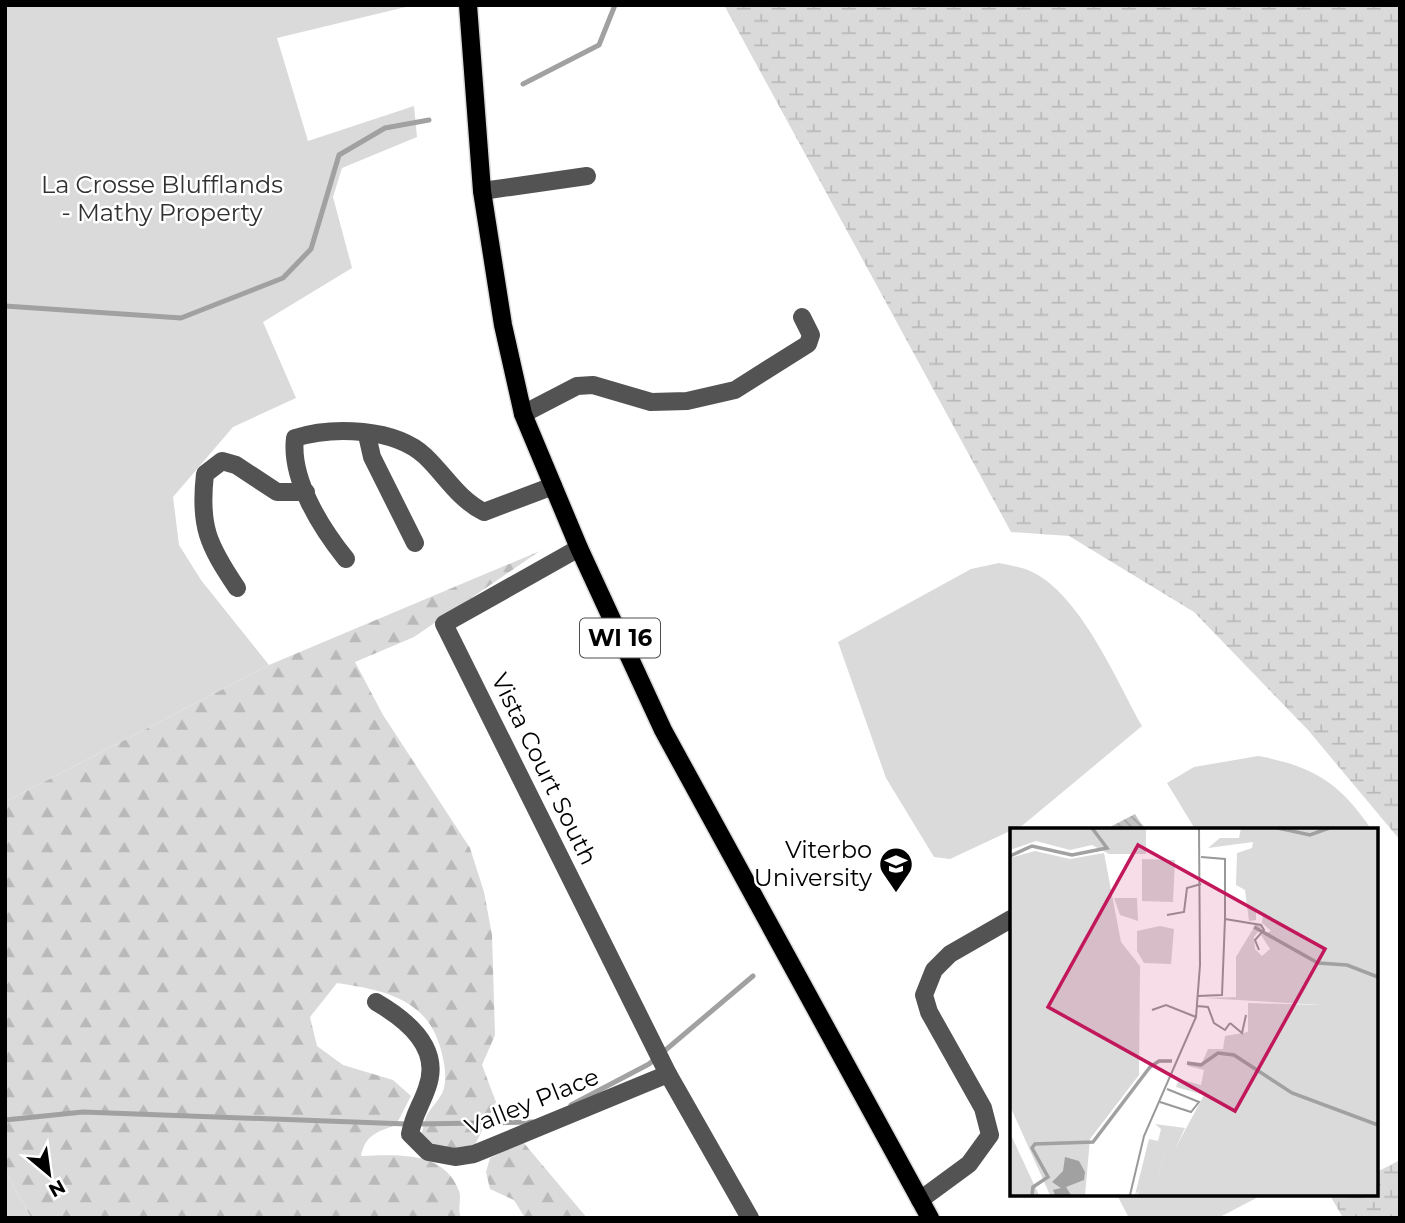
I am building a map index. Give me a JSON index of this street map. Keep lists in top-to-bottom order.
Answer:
{
  "streets": {
    "main road": ["WI 16"],
    "street": ["Vista Court South", "Valley Place"]
  },
  "crossings": [
    ["WI 16", "Vista Court South"],
    ["Vista Court South", "Valley Place"]
  ],
  "parks": ["La Crosse Blufflands - Mathy Property"],
  "places": {
    "school or university": ["Viterbo University"]
  },
  "north": "bottom right"
}
